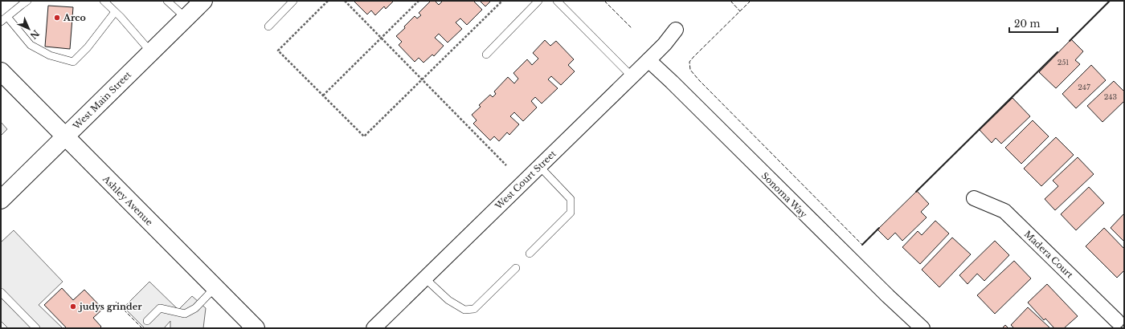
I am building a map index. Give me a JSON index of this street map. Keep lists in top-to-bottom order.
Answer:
{
  "streets": {
    "street": [
      "West Main Street",
      "West Court Street",
      "Sonoma Way",
      "Ashley Avenue",
      "Madera Court"
    ]
  },
  "crossings": [
    ["West Main Street", "Ashley Avenue"],
    ["West Court Street", "Sonoma Way"]
  ],
  "places": ["Arco", "judys grinder"],
  "house_numbers": ["251", "247", "243"],
  "scale_bar": "20 m",
  "north": "bottom right"
}
